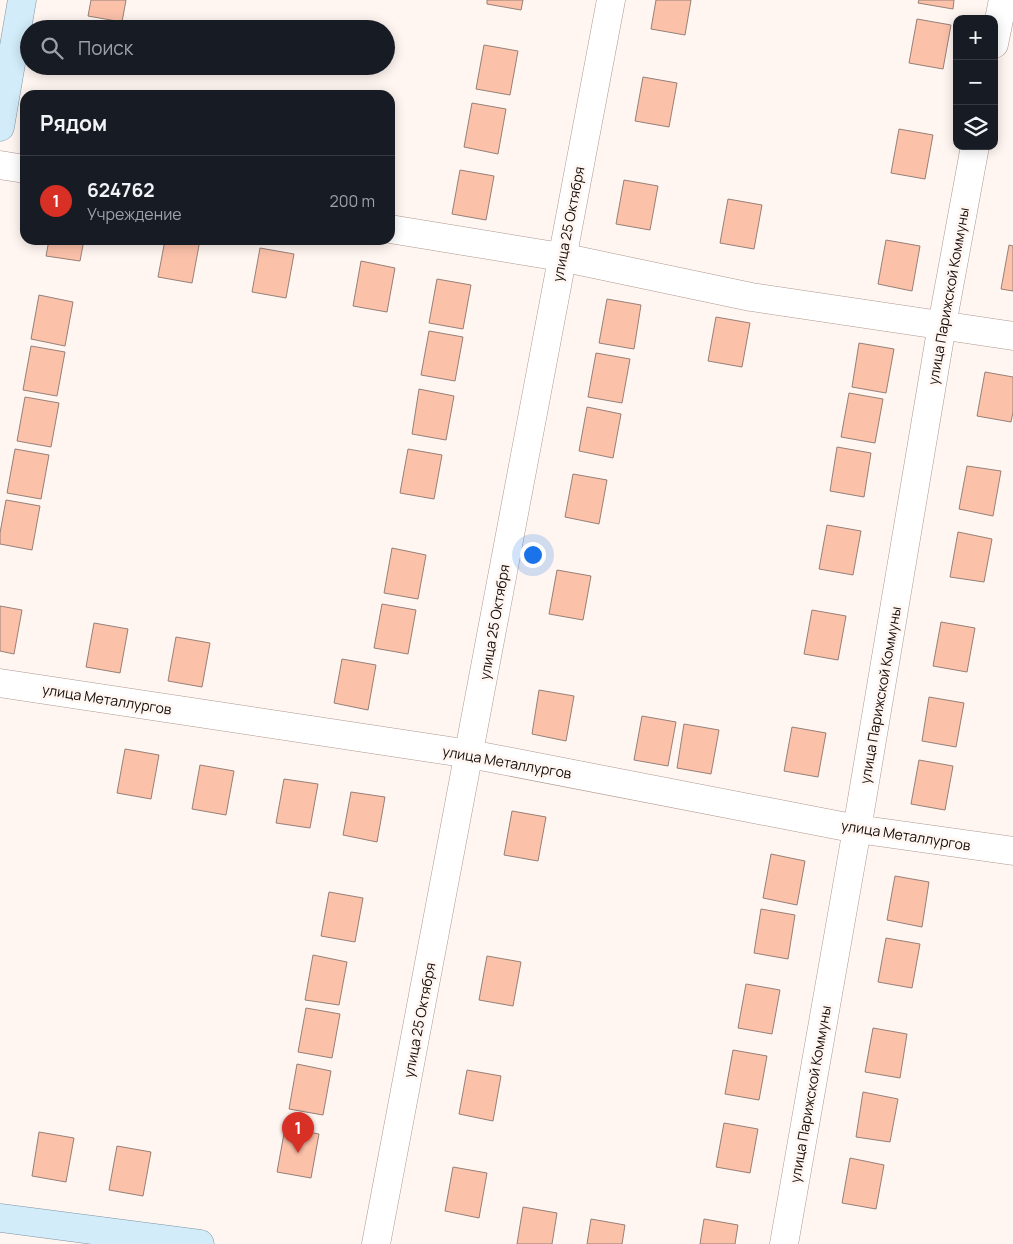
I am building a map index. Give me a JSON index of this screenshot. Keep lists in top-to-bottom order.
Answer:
{
  "streets": {
    "street": ["улица 25 Октября", "улица Парижской Коммуны", "улица Металлургов"]
  },
  "crossings": [
    ["улица 25 Октября", "улица Металлургов"],
    ["улица Парижской Коммуны", "улица Металлургов"]
  ],
  "page": {
    "map_buttons": ["+", "−"],
    "search": "Поиск",
    "heading": "Рядом",
    "list": [
      {
        "mark": "1",
        "name": "624762",
        "note": "Учреждение",
        "value": "200 m"
      }
    ],
    "pins": "1"
  }
}
